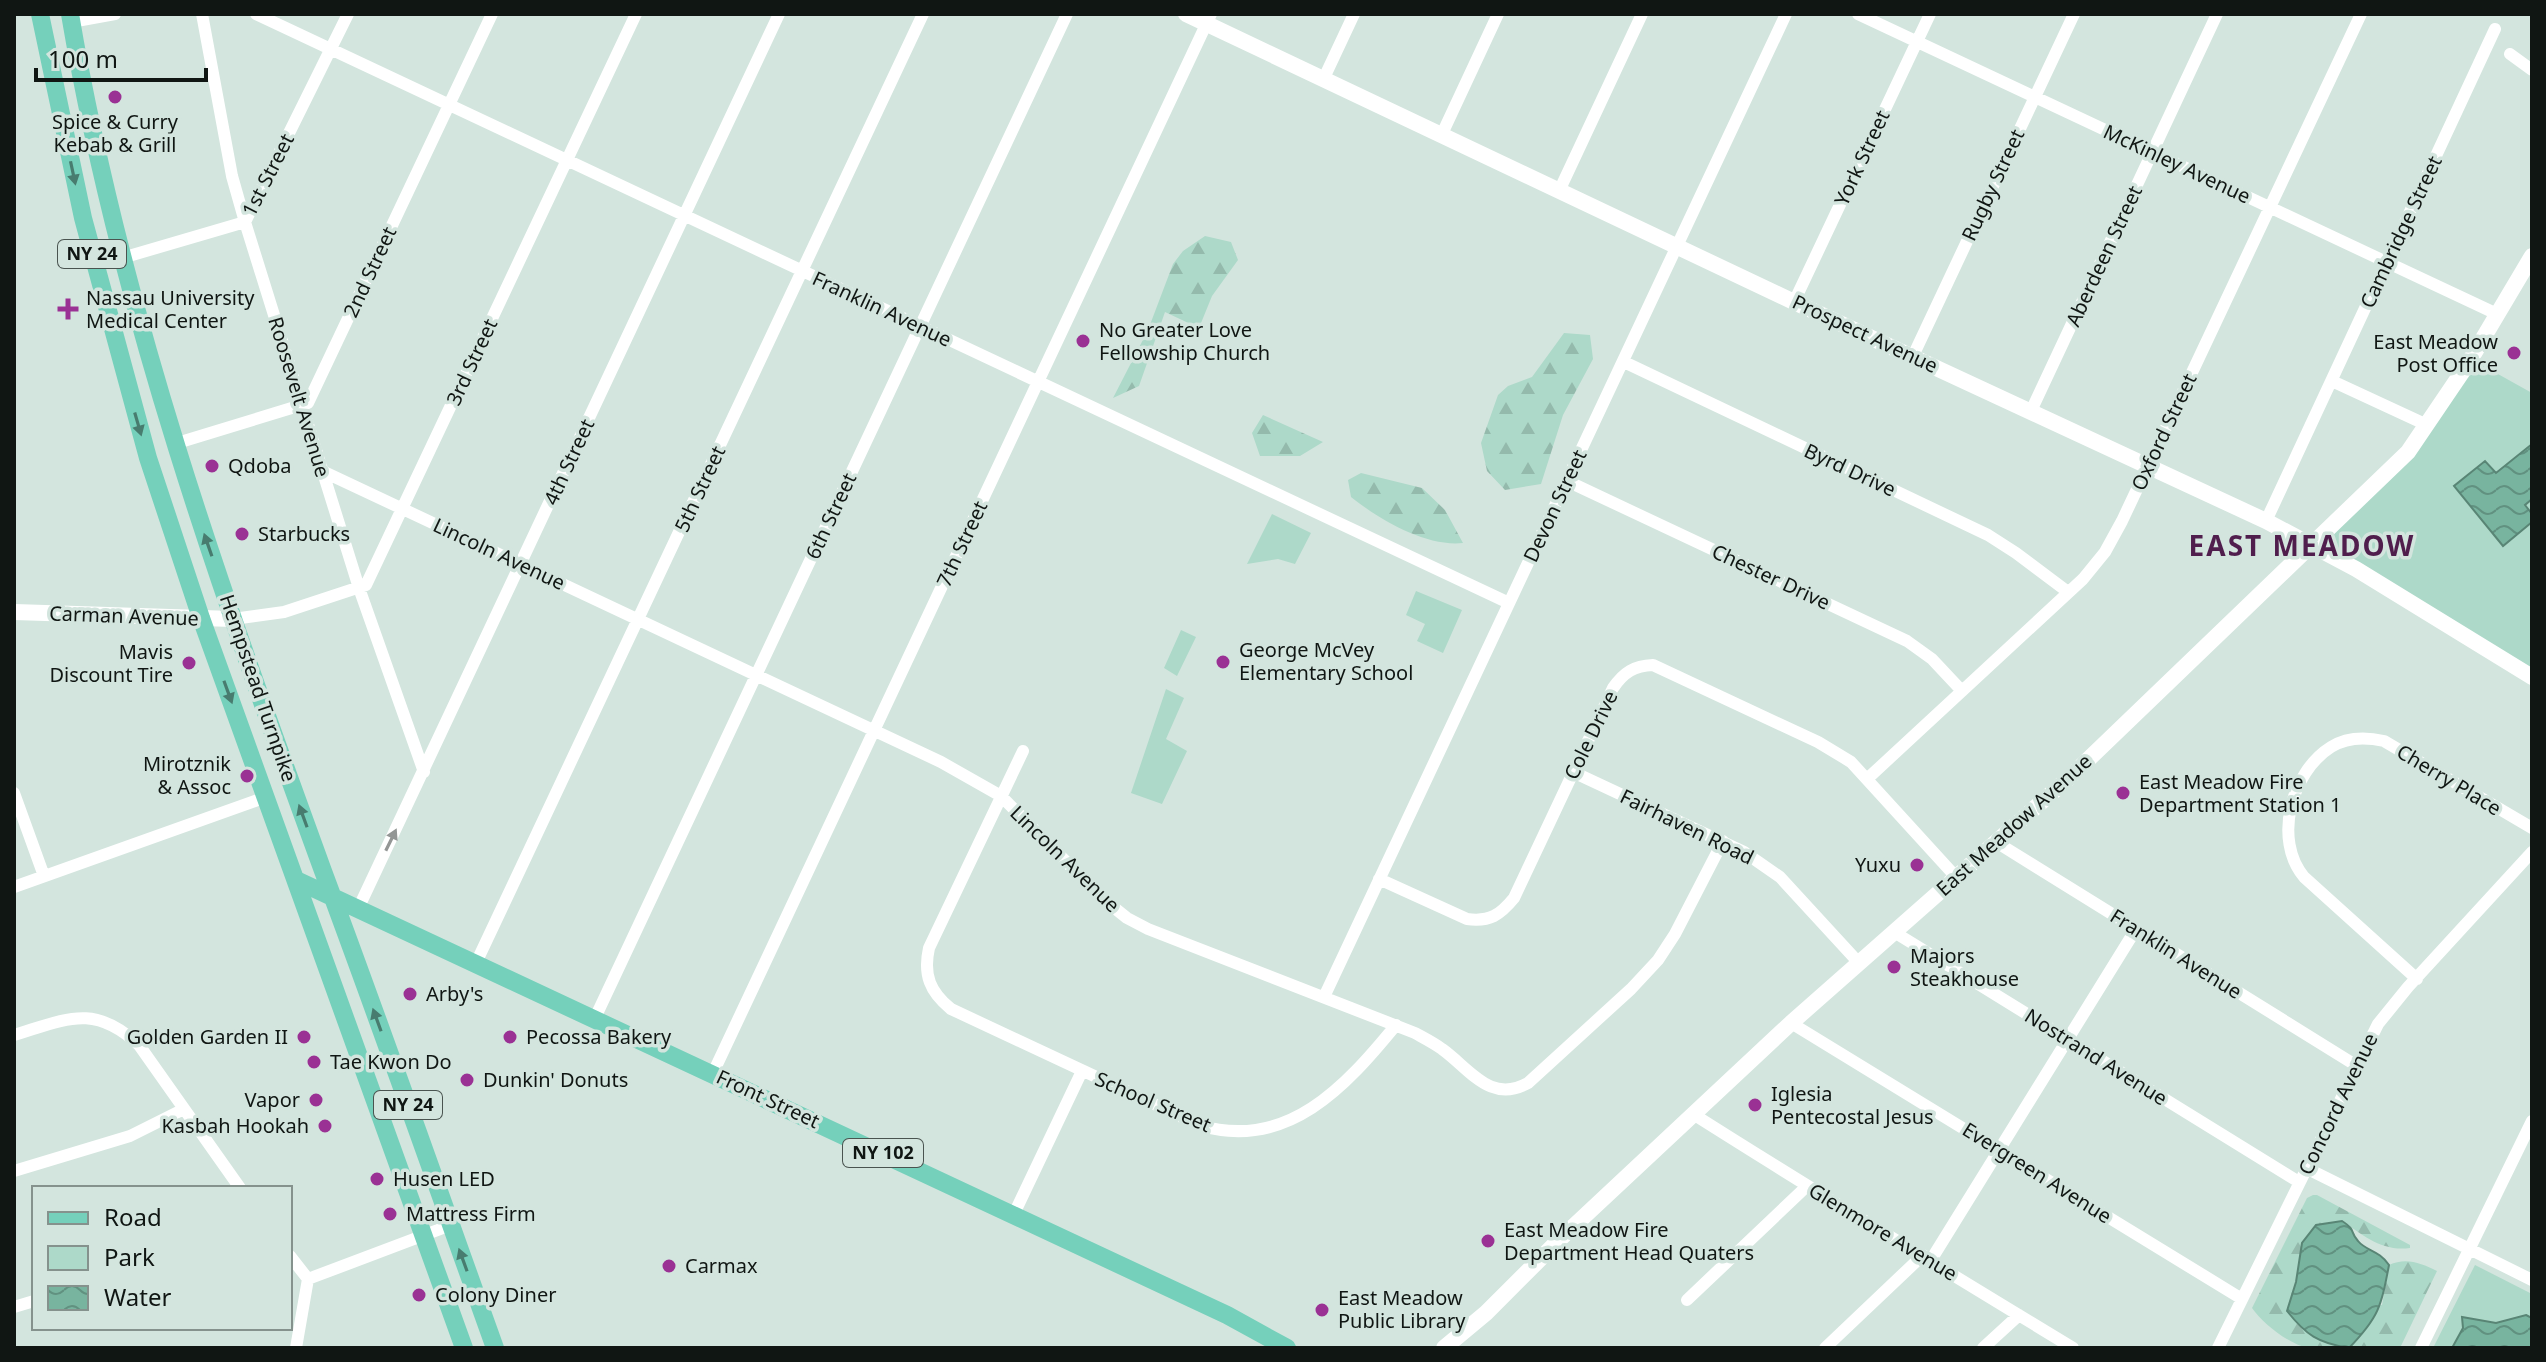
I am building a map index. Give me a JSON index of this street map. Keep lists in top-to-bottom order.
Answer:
{
  "streets": {
    "main road": [
      "NY 24",
      "Hempstead Turnpike",
      "Front Street",
      "NY 102"
    ],
    "street": [
      "York Street",
      "McKinley Avenue",
      "1st Street",
      "Rugby Street",
      "Cambridge Street",
      "Aberdeen Street",
      "2nd Street",
      "Franklin Avenue",
      "Prospect Avenue",
      "3rd Street",
      "Roosevelt Avenue",
      "Oxford Street",
      "4th Street",
      "Byrd Drive",
      "5th Street",
      "Devon Street",
      "6th Street",
      "7th Street",
      "Lincoln Avenue",
      "Chester Drive",
      "Carman Avenue",
      "Cole Drive",
      "Cherry Place",
      "East Meadow Avenue",
      "Fairhaven Road",
      "Nostrand Avenue",
      "School Street",
      "Concord Avenue",
      "Evergreen Avenue",
      "Glenmore Avenue"
    ]
  },
  "crossings": [
    ["York Street", "McKinley Avenue"],
    ["York Street", "Prospect Avenue"],
    ["McKinley Avenue", "Rugby Street"],
    ["McKinley Avenue", "Cambridge Street"],
    ["McKinley Avenue", "Aberdeen Street"],
    ["McKinley Avenue", "Oxford Street"],
    ["McKinley Avenue", "East Meadow Avenue"],
    ["1st Street", "Franklin Avenue"],
    ["1st Street", "Roosevelt Avenue"],
    ["1st Street", "Hempstead Turnpike"],
    ["Rugby Street", "Prospect Avenue"],
    ["Cambridge Street", "Prospect Avenue"],
    ["Aberdeen Street", "Prospect Avenue"],
    ["2nd Street", "Franklin Avenue"],
    ["2nd Street", "Roosevelt Avenue"],
    ["Franklin Avenue", "3rd Street"],
    ["Franklin Avenue", "4th Street"],
    ["Franklin Avenue", "5th Street"],
    ["Franklin Avenue", "Devon Street"],
    ["Franklin Avenue", "6th Street"],
    ["Franklin Avenue", "7th Street"],
    ["Franklin Avenue", "East Meadow Avenue"],
    ["Franklin Avenue", "Concord Avenue"],
    ["Prospect Avenue", "Oxford Street"],
    ["Prospect Avenue", "Devon Street"],
    ["Prospect Avenue", "7th Street"],
    ["Prospect Avenue", "East Meadow Avenue"],
    ["3rd Street", "Roosevelt Avenue"],
    ["3rd Street", "Lincoln Avenue"],
    ["Roosevelt Avenue", "4th Street"],
    ["Roosevelt Avenue", "Lincoln Avenue"],
    ["Oxford Street", "Byrd Drive"],
    ["Oxford Street", "Chester Drive"],
    ["Oxford Street", "Cole Drive"],
    ["4th Street", "Lincoln Avenue"],
    ["4th Street", "Front Street"],
    ["Byrd Drive", "Devon Street"],
    ["5th Street", "Lincoln Avenue"],
    ["5th Street", "Front Street"],
    ["Devon Street", "Lincoln Avenue"],
    ["Devon Street", "Chester Drive"],
    ["Devon Street", "Cole Drive"],
    ["6th Street", "Lincoln Avenue"],
    ["6th Street", "Front Street"],
    ["7th Street", "Lincoln Avenue"],
    ["7th Street", "Front Street"],
    ["Lincoln Avenue", "Fairhaven Road"],
    ["Lincoln Avenue", "School Street"],
    ["Carman Avenue", "Hempstead Turnpike"],
    ["Hempstead Turnpike", "Front Street"],
    ["Cole Drive", "East Meadow Avenue"],
    ["Cole Drive", "Fairhaven Road"],
    ["Cherry Place", "Concord Avenue"],
    ["East Meadow Avenue", "Fairhaven Road"],
    ["East Meadow Avenue", "Nostrand Avenue"],
    ["East Meadow Avenue", "Evergreen Avenue"],
    ["East Meadow Avenue", "Glenmore Avenue"],
    ["Nostrand Avenue", "Concord Avenue"],
    ["Concord Avenue", "Evergreen Avenue"]
  ],
  "districts": ["EAST MEADOW"],
  "places": {
    "other": [
      "Spice & Curry Kebab & Grill",
      "No Greater Love Fellowship Church",
      "East Meadow Post Office",
      "Qdoba",
      "Starbucks",
      "George McVey Elementary School",
      "Mavis Discount Tire",
      "Mirotznik & Assoc",
      "East Meadow Fire Department Station 1",
      "Yuxu",
      "Majors Steakhouse",
      "Arby's",
      "Golden Garden II",
      "Pecossa Bakery",
      "Tae Kwon Do",
      "Dunkin' Donuts",
      "Vapor",
      "Iglesia Pentecostal Jesus",
      "Kasbah Hookah",
      "Husen LED",
      "Mattress Firm",
      "East Meadow Fire Department Head Quaters",
      "Carmax",
      "Colony Diner",
      "East Meadow Public Library"
    ],
    "health": ["Nassau University Medical Center"]
  },
  "legend": ["Road", "Park", "Water"],
  "scale_bar": "100 m"
}
